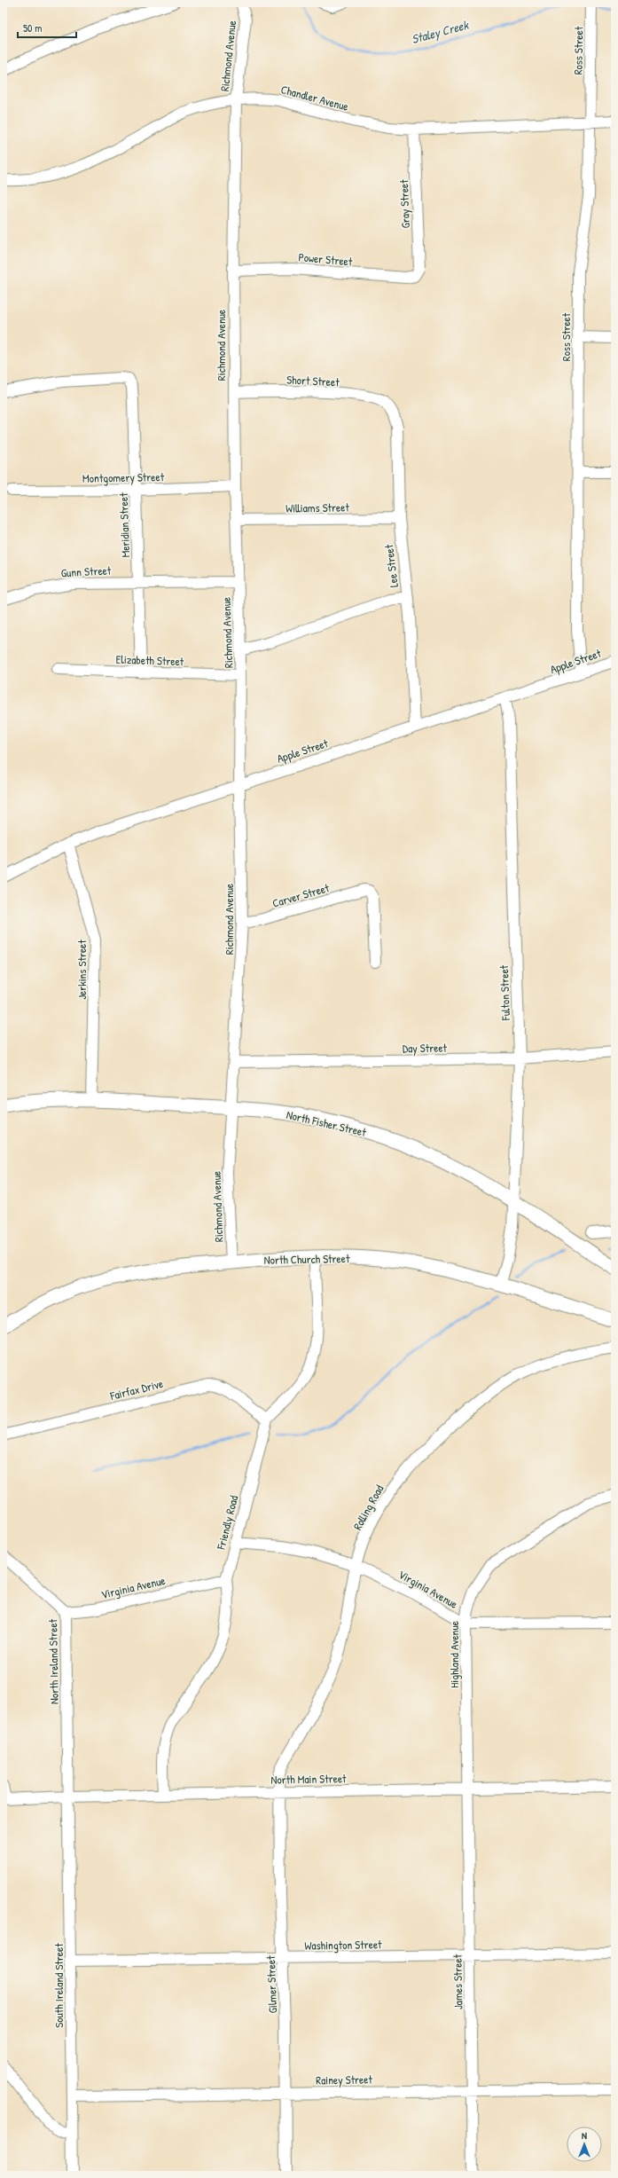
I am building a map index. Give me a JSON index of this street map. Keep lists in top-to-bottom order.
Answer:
{
  "streets": {
    "main road": ["North Fisher Street", "North Church Street"],
    "street": [
      "Ross Street",
      "Richmond Avenue",
      "Chandler Avenue",
      "Gray Street",
      "Power Street",
      "Short Street",
      "Montgomery Street",
      "Williams Street",
      "Meridian Street",
      "Lee Street",
      "Gunn Street",
      "Elizabeth Street",
      "Apple Street",
      "Carver Street",
      "Jerkins Street",
      "Fulton Street",
      "Day Street",
      "Fairfax Drive",
      "Rolling Road",
      "Friendly Road",
      "Virginia Avenue",
      "Highland Avenue",
      "North Ireland Street",
      "North Main Street",
      "Washington Street",
      "James Street",
      "Gilmer Street",
      "South Ireland Street",
      "Rainey Street"
    ]
  },
  "crossings": [
    ["Ross Street", "Chandler Avenue"],
    ["Ross Street", "Apple Street"],
    ["Richmond Avenue", "Chandler Avenue"],
    ["Richmond Avenue", "Power Street"],
    ["Richmond Avenue", "Short Street"],
    ["Richmond Avenue", "Montgomery Street"],
    ["Richmond Avenue", "Williams Street"],
    ["Richmond Avenue", "Gunn Street"],
    ["Richmond Avenue", "Elizabeth Street"],
    ["Richmond Avenue", "Apple Street"],
    ["Richmond Avenue", "Carver Street"],
    ["Richmond Avenue", "Day Street"],
    ["Richmond Avenue", "North Fisher Street"],
    ["Richmond Avenue", "North Church Street"],
    ["Chandler Avenue", "Gray Street"],
    ["Gray Street", "Power Street"],
    ["Short Street", "Lee Street"],
    ["Montgomery Street", "Meridian Street"],
    ["Williams Street", "Lee Street"],
    ["Meridian Street", "Gunn Street"],
    ["Meridian Street", "Elizabeth Street"],
    ["Lee Street", "Apple Street"],
    ["Apple Street", "Jerkins Street"],
    ["Apple Street", "Fulton Street"],
    ["Jerkins Street", "North Fisher Street"],
    ["Fulton Street", "Day Street"],
    ["Fulton Street", "North Fisher Street"],
    ["Fulton Street", "North Church Street"],
    ["North Church Street", "Friendly Road"],
    ["Fairfax Drive", "Friendly Road"],
    ["Rolling Road", "Virginia Avenue"],
    ["Rolling Road", "North Main Street"],
    ["Rolling Road", "Gilmer Street"],
    ["Friendly Road", "Virginia Avenue"],
    ["Friendly Road", "North Main Street"],
    ["Virginia Avenue", "Highland Avenue"],
    ["Virginia Avenue", "North Ireland Street"],
    ["Highland Avenue", "North Main Street"],
    ["Highland Avenue", "James Street"],
    ["North Ireland Street", "North Main Street"],
    ["North Ireland Street", "South Ireland Street"],
    ["North Main Street", "James Street"],
    ["North Main Street", "Gilmer Street"],
    ["North Main Street", "South Ireland Street"],
    ["Washington Street", "James Street"],
    ["Washington Street", "Gilmer Street"],
    ["Washington Street", "South Ireland Street"],
    ["James Street", "Rainey Street"],
    ["Gilmer Street", "Rainey Street"],
    ["South Ireland Street", "Rainey Street"]
  ],
  "water": ["Staley Creek"],
  "scale_bar": "50 m",
  "north": "top"
}
